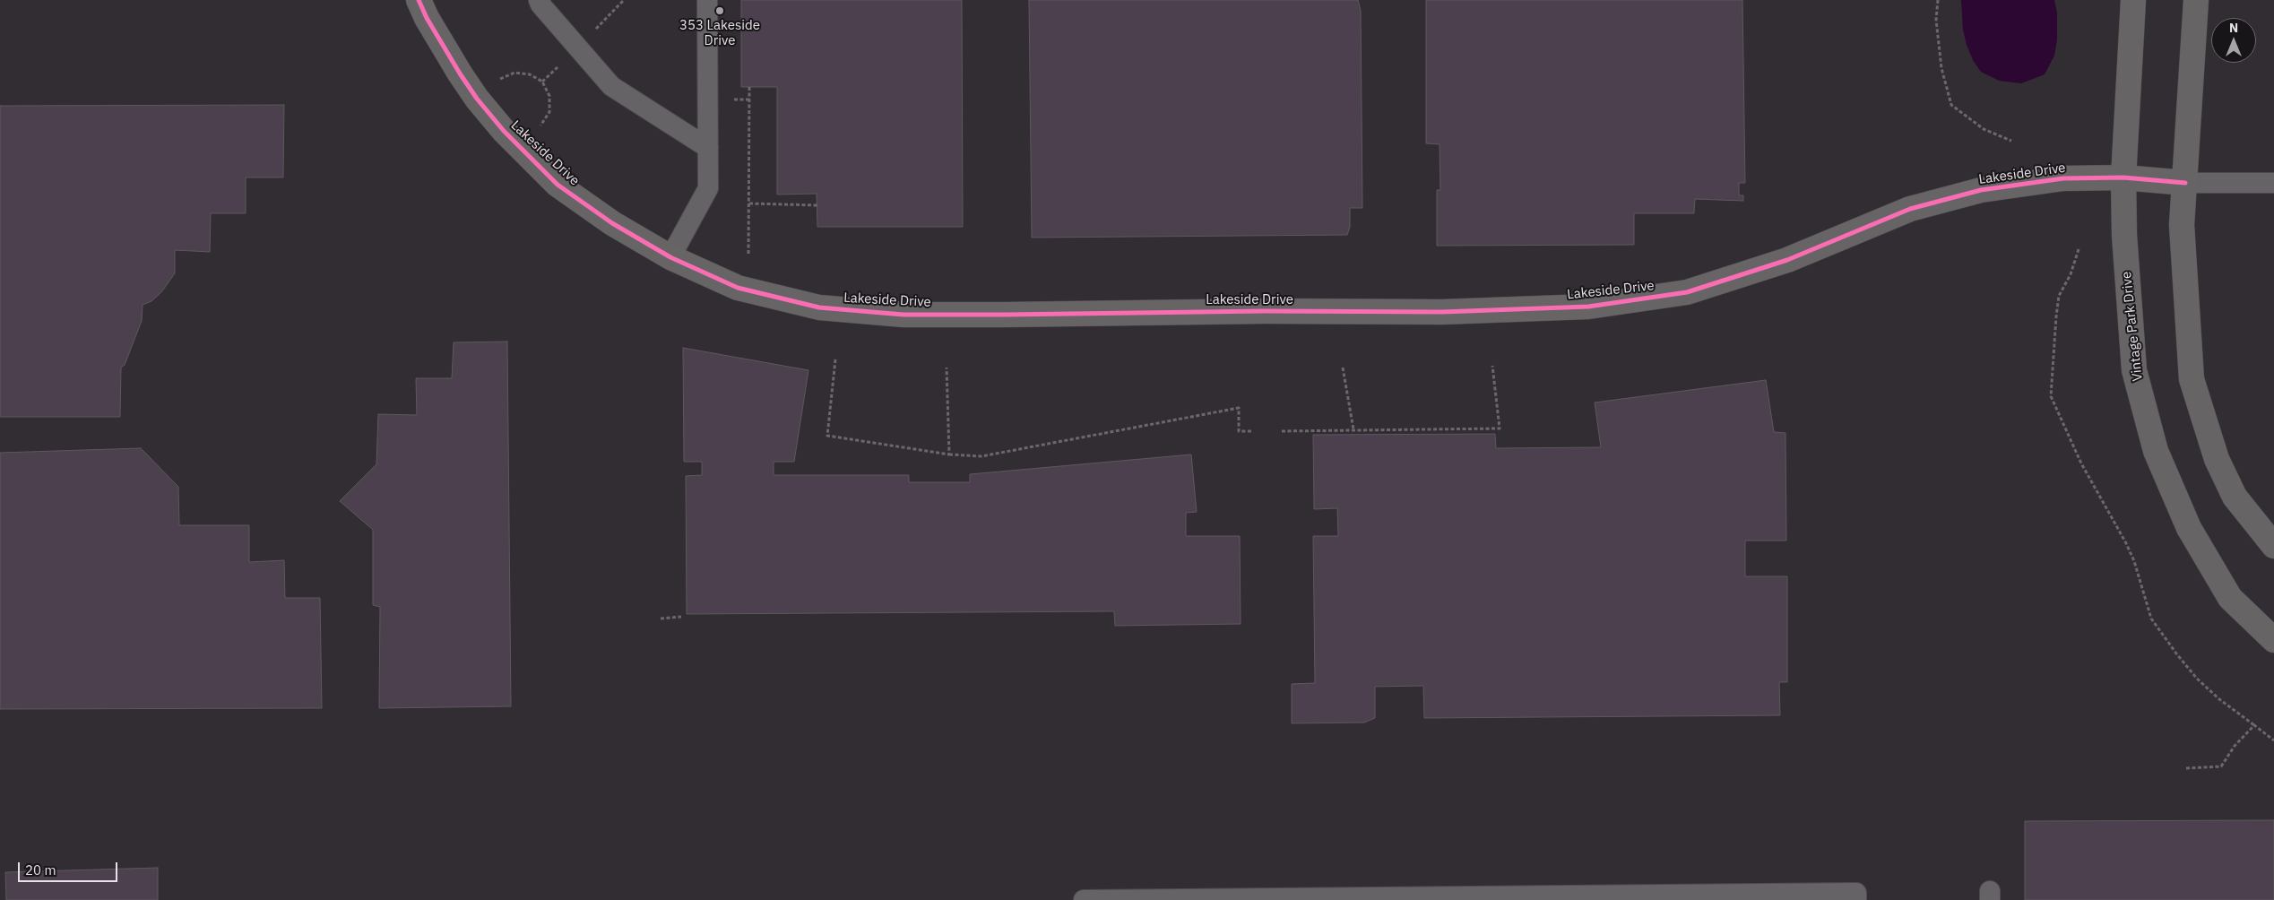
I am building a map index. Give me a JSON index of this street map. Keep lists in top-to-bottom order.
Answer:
{
  "streets": {
    "street": ["Lakeside Drive", "Vintage Park Drive"]
  },
  "crossings": [
    ["Lakeside Drive", "Vintage Park Drive"]
  ],
  "places": ["353 Lakeside Drive"],
  "scale_bar": "20 m",
  "north": "top"
}
